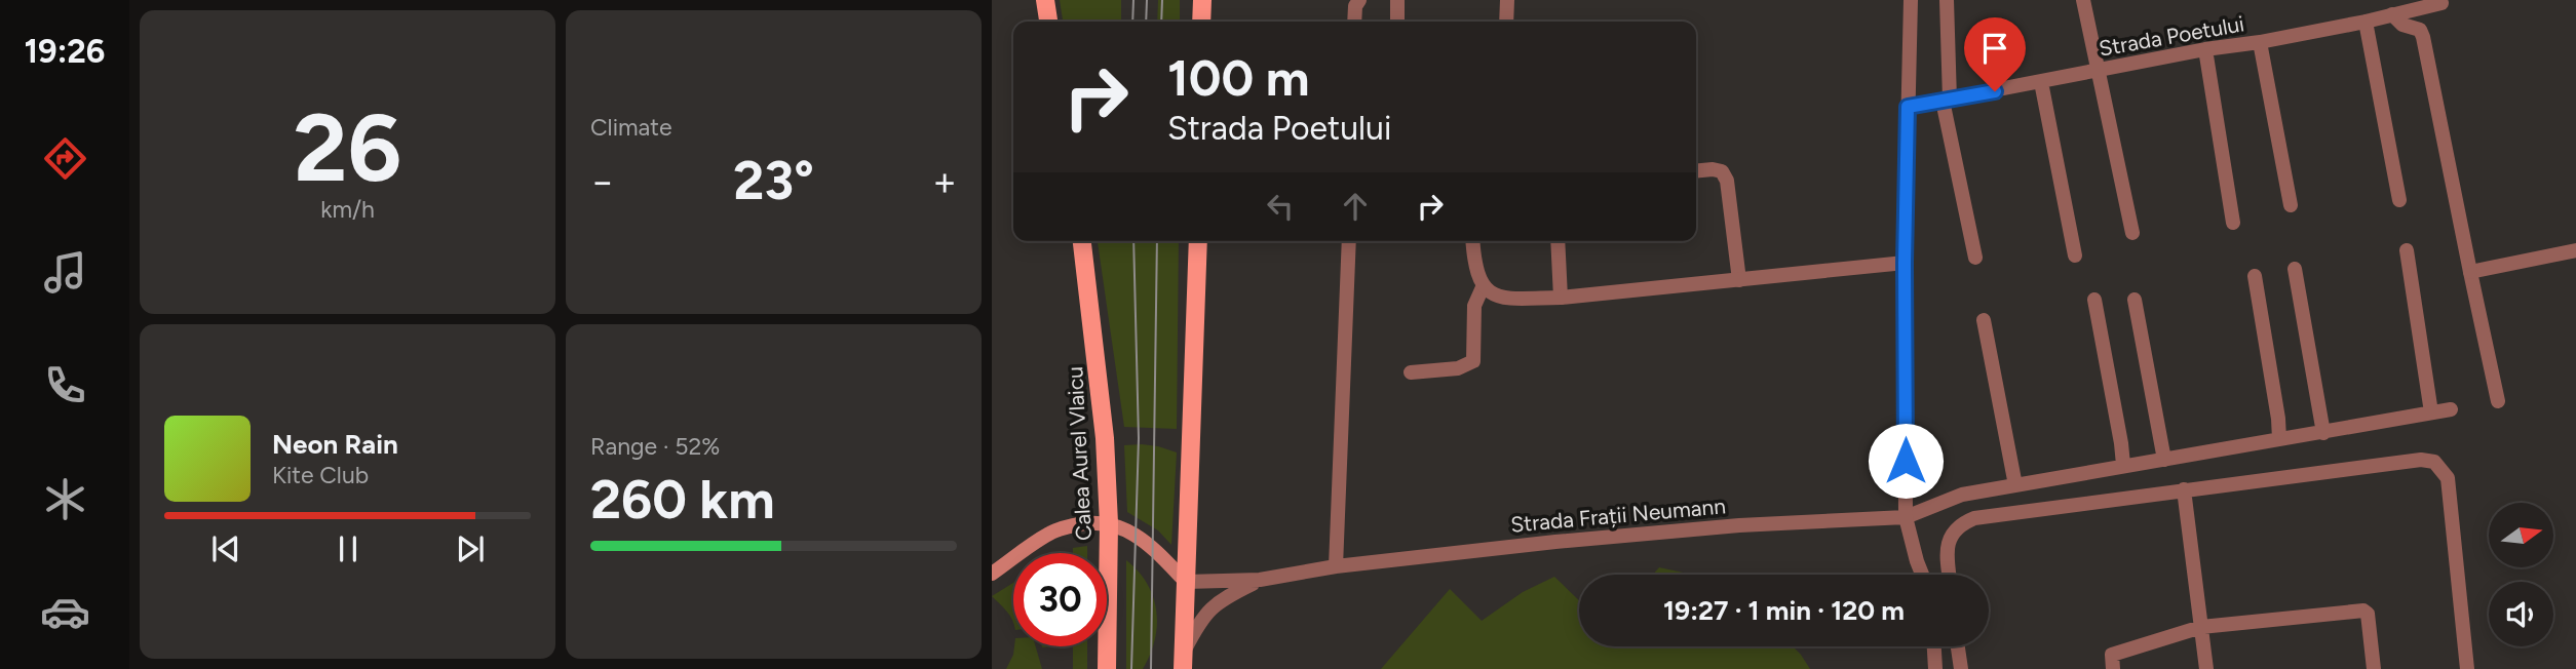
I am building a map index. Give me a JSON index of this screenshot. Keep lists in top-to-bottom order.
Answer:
{
  "streets": {
    "main road": ["Calea Aurel Vlaicu"],
    "street": ["Strada Poetului", "Strada Frații Neumann"]
  },
  "north": "right",
  "page": {
    "tabs": "19:26",
    "tile": [
      ["26", "km/h"],
      "Climate",
      ["Range · 52%", "260 km"]
    ],
    "turn": ["100 m", "Strada Poetului"],
    "heat": ["−", "23°", "+"],
    "song": ["Neon Rain", "Kite Club"],
    "limit": "30",
    "trip": "19:27 · 1 min · 120 m"
  }
}
